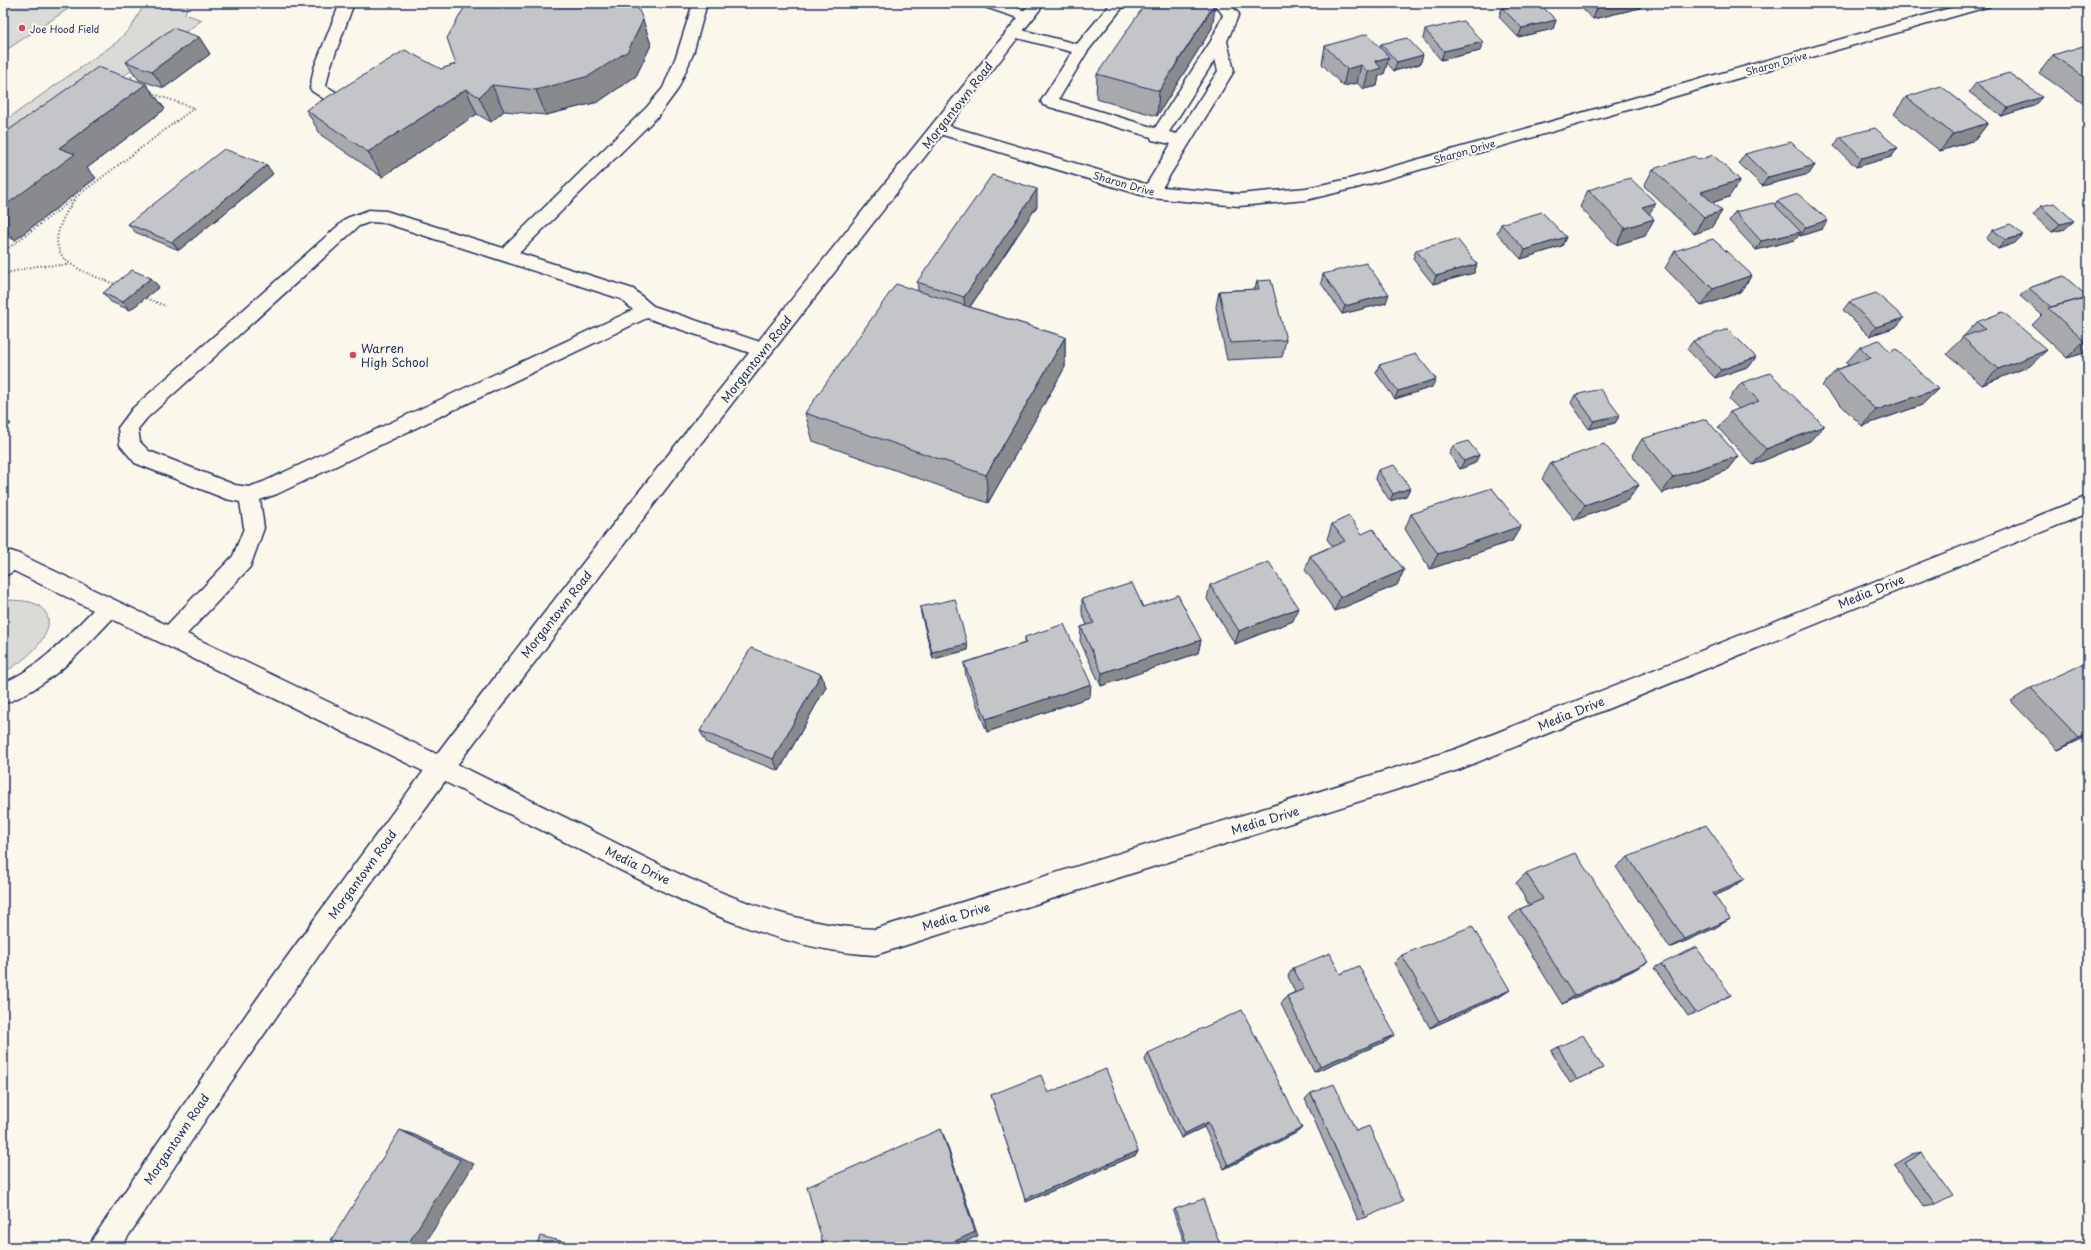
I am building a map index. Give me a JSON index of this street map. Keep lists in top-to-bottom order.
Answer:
{
  "streets": {
    "street": ["Sharon Drive", "Morgantown Road", "Media Drive"]
  },
  "crossings": [
    ["Sharon Drive", "Morgantown Road"],
    ["Morgantown Road", "Media Drive"]
  ],
  "places": ["Joe Hood Field", "Warren High School"]
}
